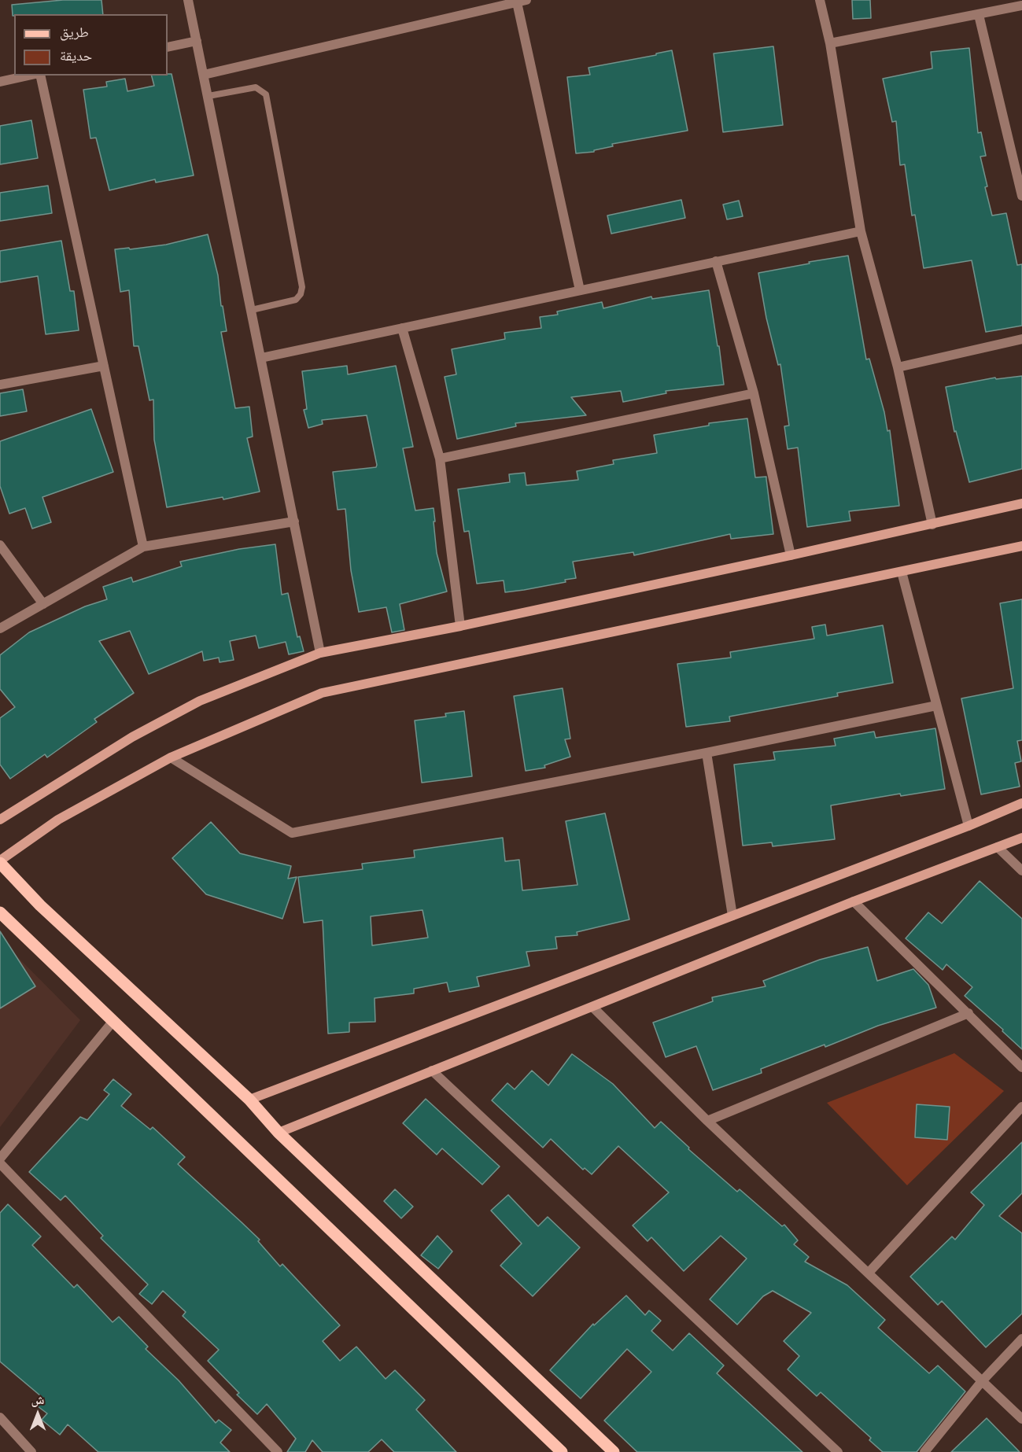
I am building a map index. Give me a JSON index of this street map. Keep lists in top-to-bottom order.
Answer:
{
  "legend": ["طريق", "حديقة"],
  "north": "top"
}
